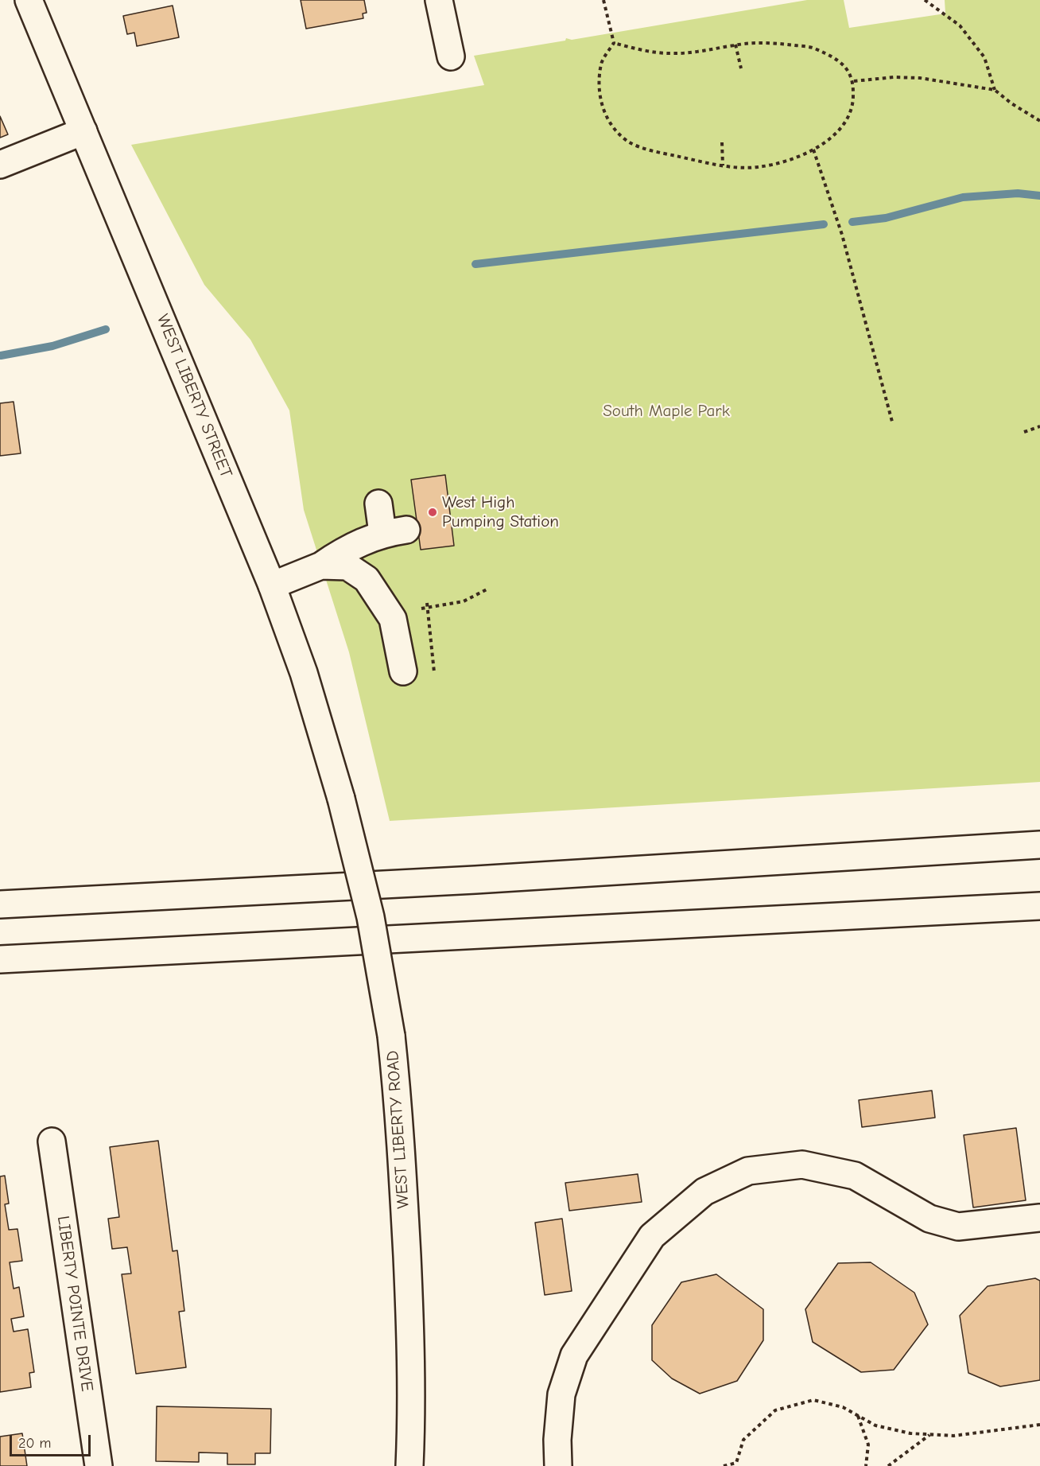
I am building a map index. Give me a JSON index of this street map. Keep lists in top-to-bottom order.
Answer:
{
  "streets": {
    "main road": ["WEST LIBERTY STREET", "WEST LIBERTY ROAD", "LIBERTY POINTE DRIVE"]
  },
  "crossings": [
    ["WEST LIBERTY STREET", "WEST LIBERTY ROAD"]
  ],
  "parks": ["South Maple Park"],
  "places": ["West High Pumping Station"],
  "scale_bar": "20 m"
}
